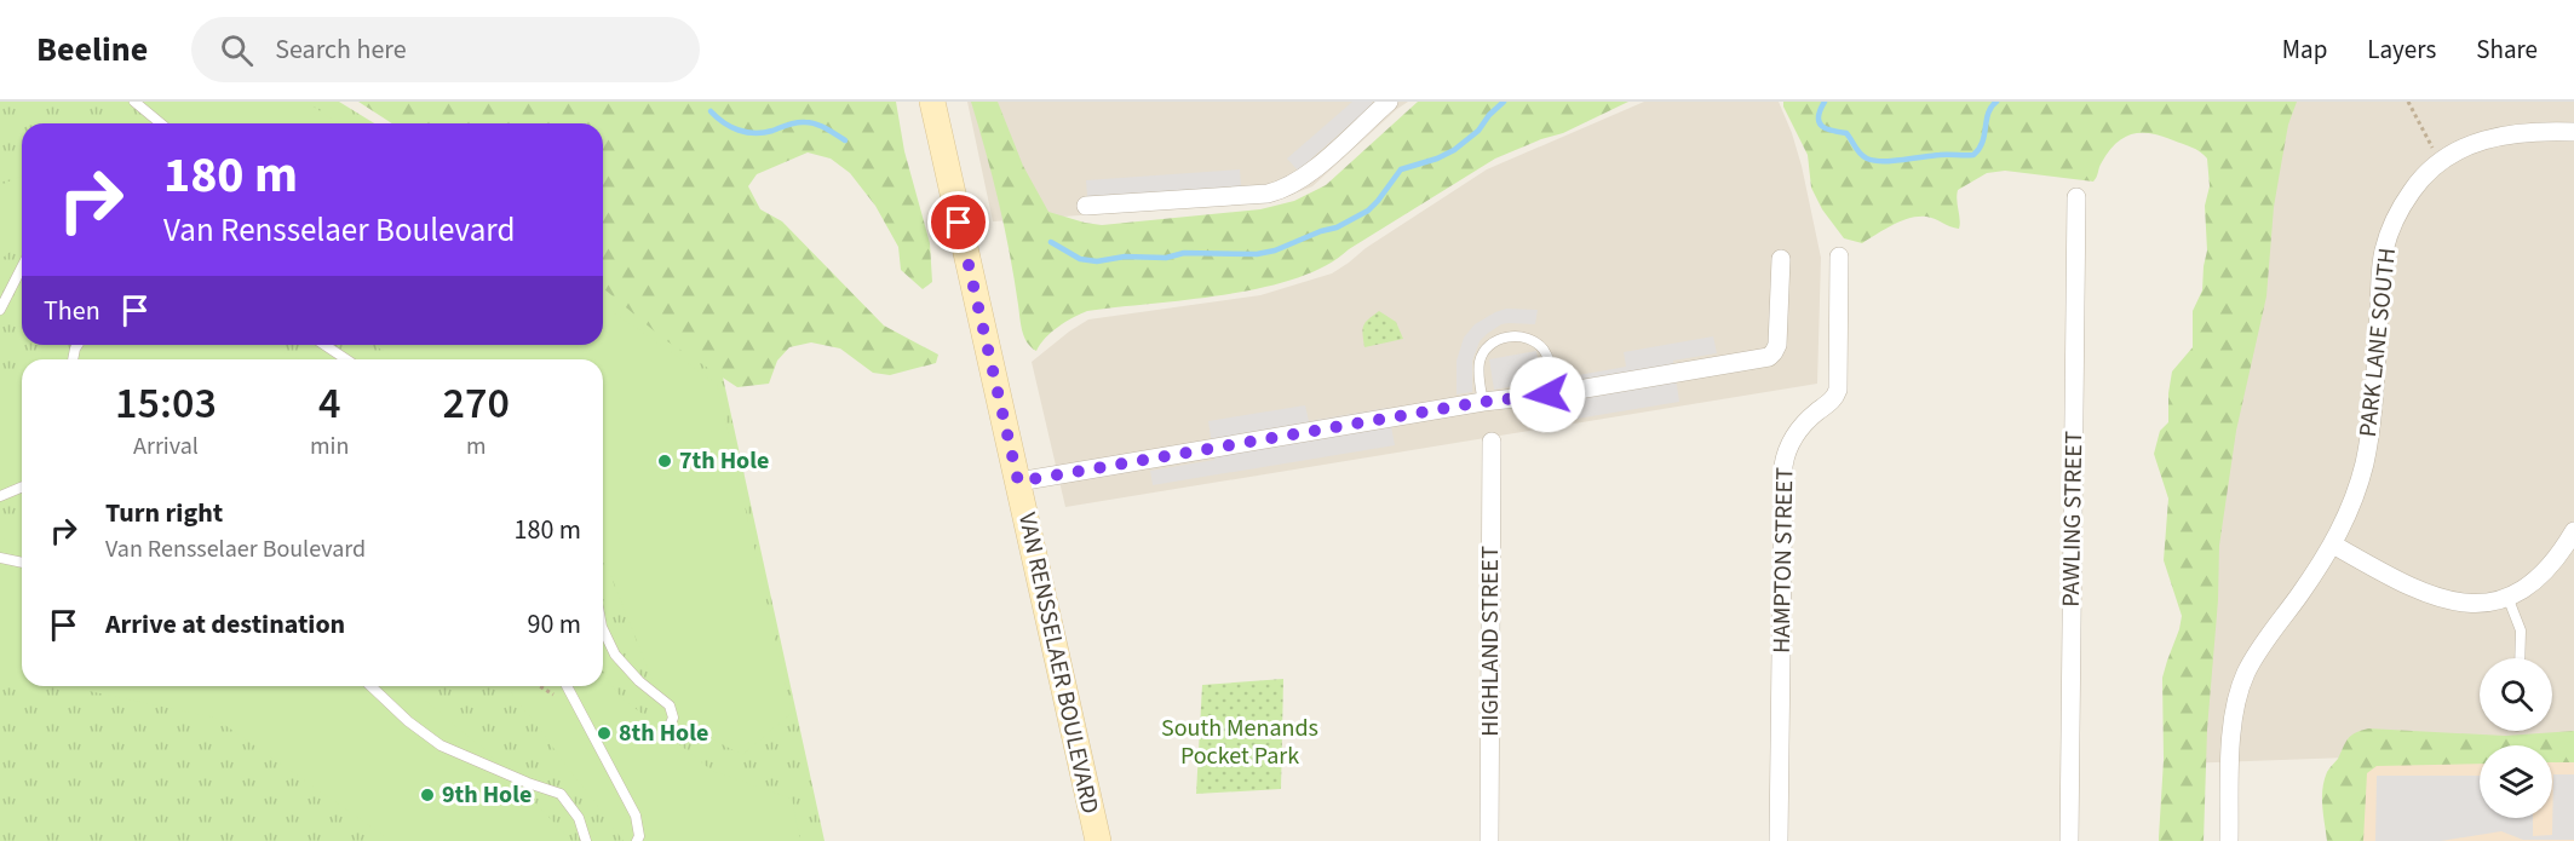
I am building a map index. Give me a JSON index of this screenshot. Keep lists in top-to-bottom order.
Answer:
{
  "streets": {
    "main road": ["VAN RENSSELAER BOULEVARD"],
    "street": [
      "PARK LANE SOUTH",
      "PAWLING STREET",
      "HAMPTON STREET",
      "HIGHLAND STREET"
    ]
  },
  "parks": ["South Menands Pocket Park"],
  "places": ["7th Hole", "8th Hole", "9th Hole"],
  "page": {
    "header": "Beeline",
    "search": "Search here",
    "nav": ["Map", "Layers", "Share"],
    "turn": ["180 m", "Van Rensselaer Boulevard"],
    "then": "Then",
    "eta": [
      "15:03",
      "Arrival",
      "4",
      "min",
      "270",
      "m"
    ],
    "list": [
      {
        "name": "Turn right",
        "note": "Van Rensselaer Boulevard",
        "value": "180 m"
      },
      {
        "name": "Arrive at destination",
        "value": "90 m"
      }
    ]
  }
}
